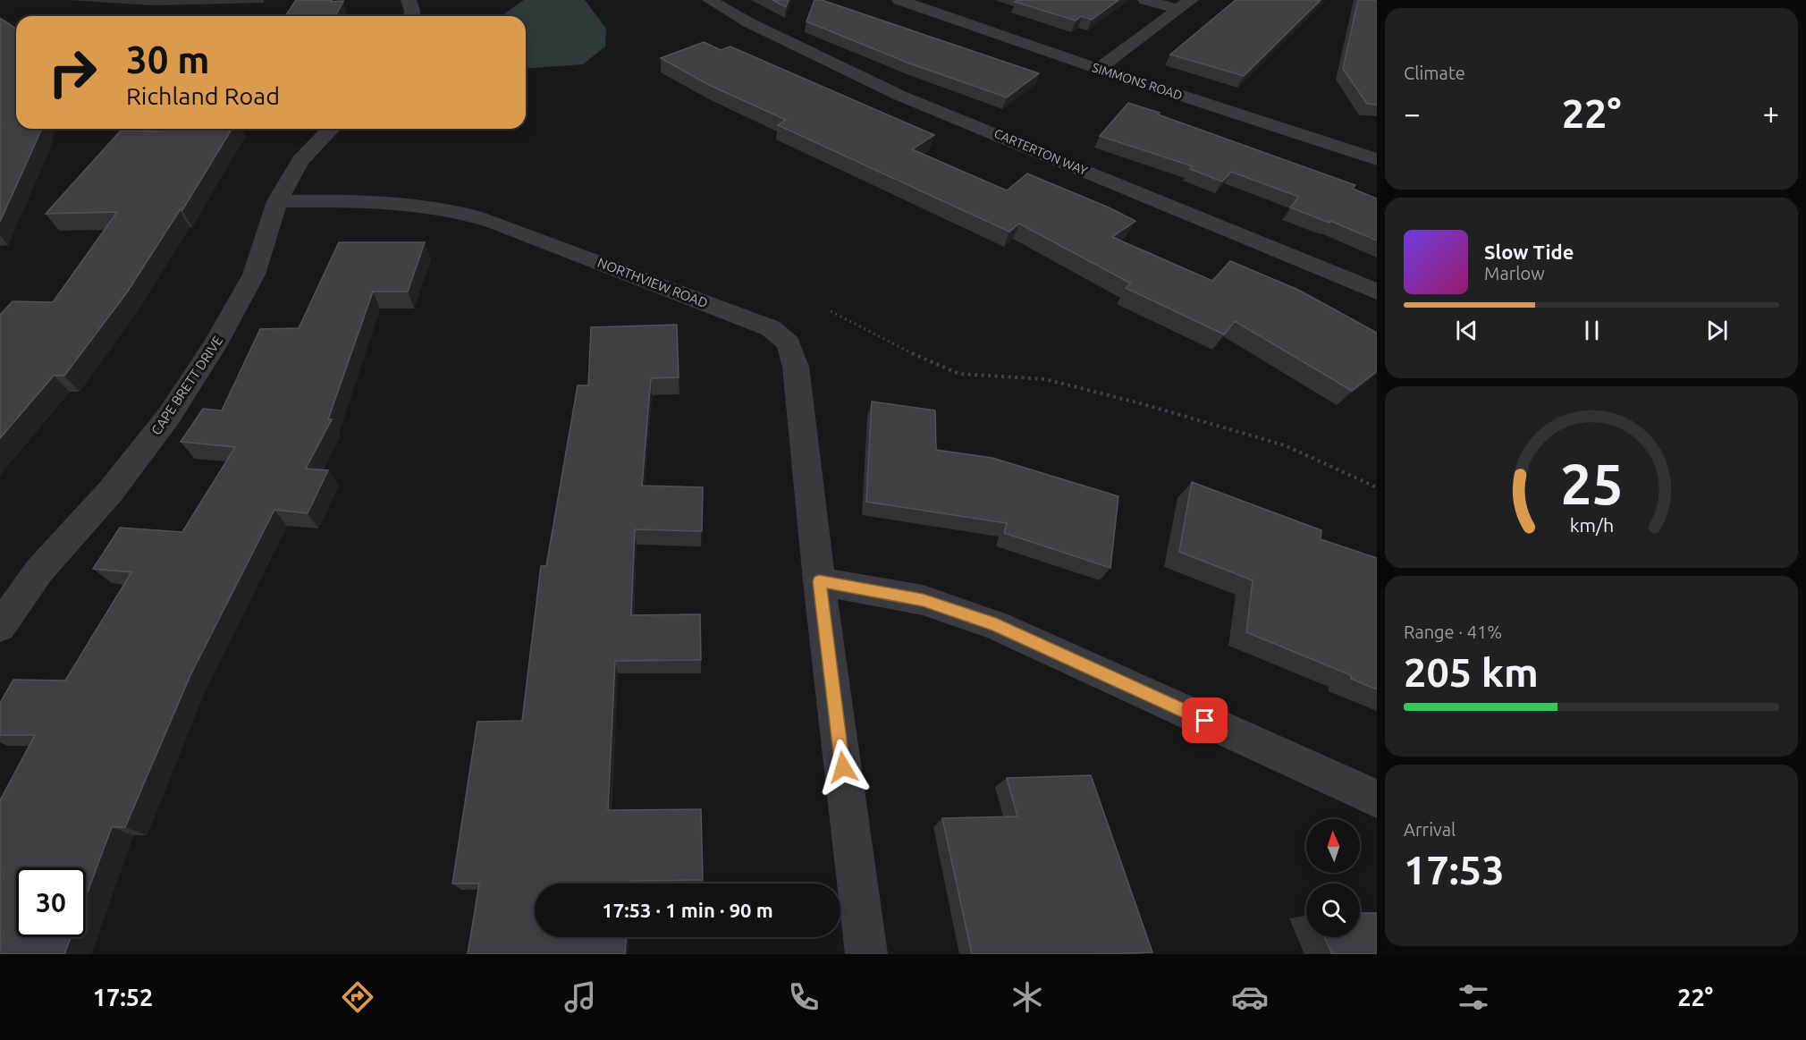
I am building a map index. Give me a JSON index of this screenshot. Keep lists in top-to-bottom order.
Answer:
{
  "streets": {
    "street": [
      "SIMMONS ROAD",
      "CARTERTON WAY",
      "NORTHVIEW ROAD",
      "CAPE BRETT DRIVE"
    ]
  },
  "crossings": [
    ["NORTHVIEW ROAD", "CAPE BRETT DRIVE"]
  ],
  "north": "top",
  "page": {
    "tile": [
      "Climate",
      ["Range · 41%", "205 km"],
      ["Arrival", "17:53"]
    ],
    "turn": ["30 m", "Richland Road"],
    "heat": ["−", "22°", "+"],
    "song": ["Slow Tide", "Marlow"],
    "limit": "30",
    "trip": "17:53 · 1 min · 90 m",
    "tabs": ["17:52", "22°"],
    "gauge": ["25", "km/h"]
  }
}
